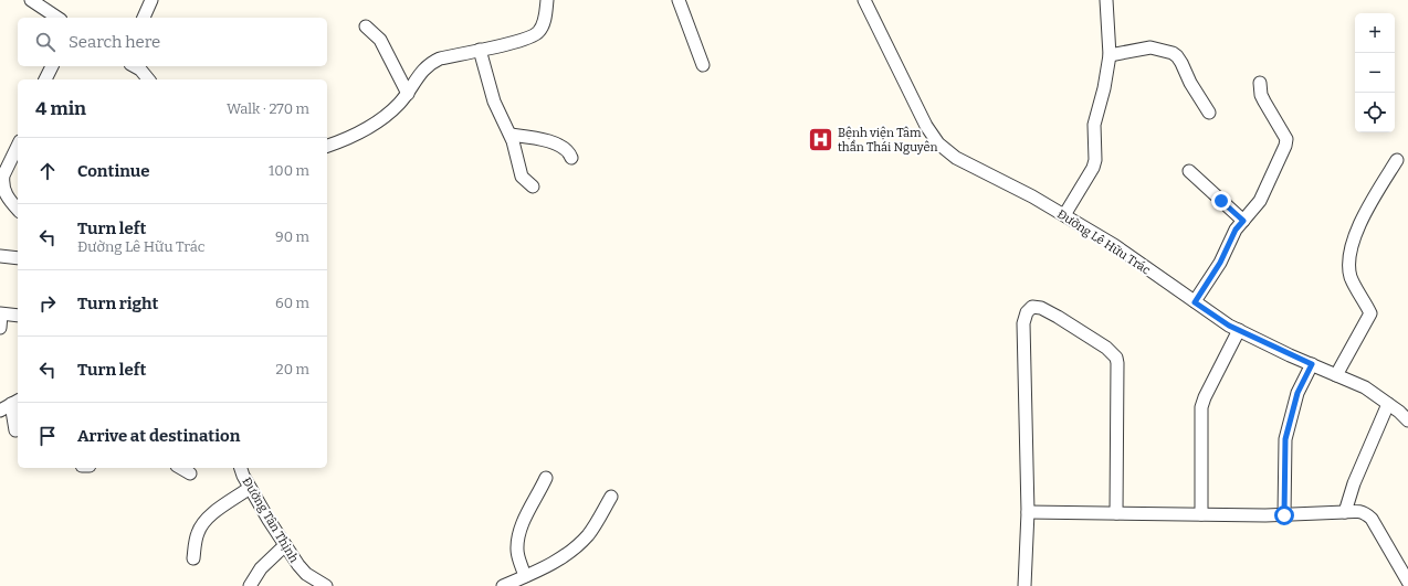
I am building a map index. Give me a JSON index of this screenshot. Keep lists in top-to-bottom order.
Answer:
{
  "streets": {
    "street": ["Đường Lê Hữu Trác", "Đường Tân Thịnh"]
  },
  "places": {
    "hospital": ["Bệnh viện Tâm thần Thái Nguyên"]
  },
  "page": {
    "map_buttons": ["+", "−"],
    "search": "Search here",
    "heading": ["4 min", "Walk · 270 m"],
    "list": [
      ["Continue", "100 m"],
      ["Turn left", "Đường Lê Hữu Trác", "90 m"],
      ["Turn right", "60 m"],
      ["Turn left", "20 m"],
      "Arrive at destination"
    ]
  }
}
